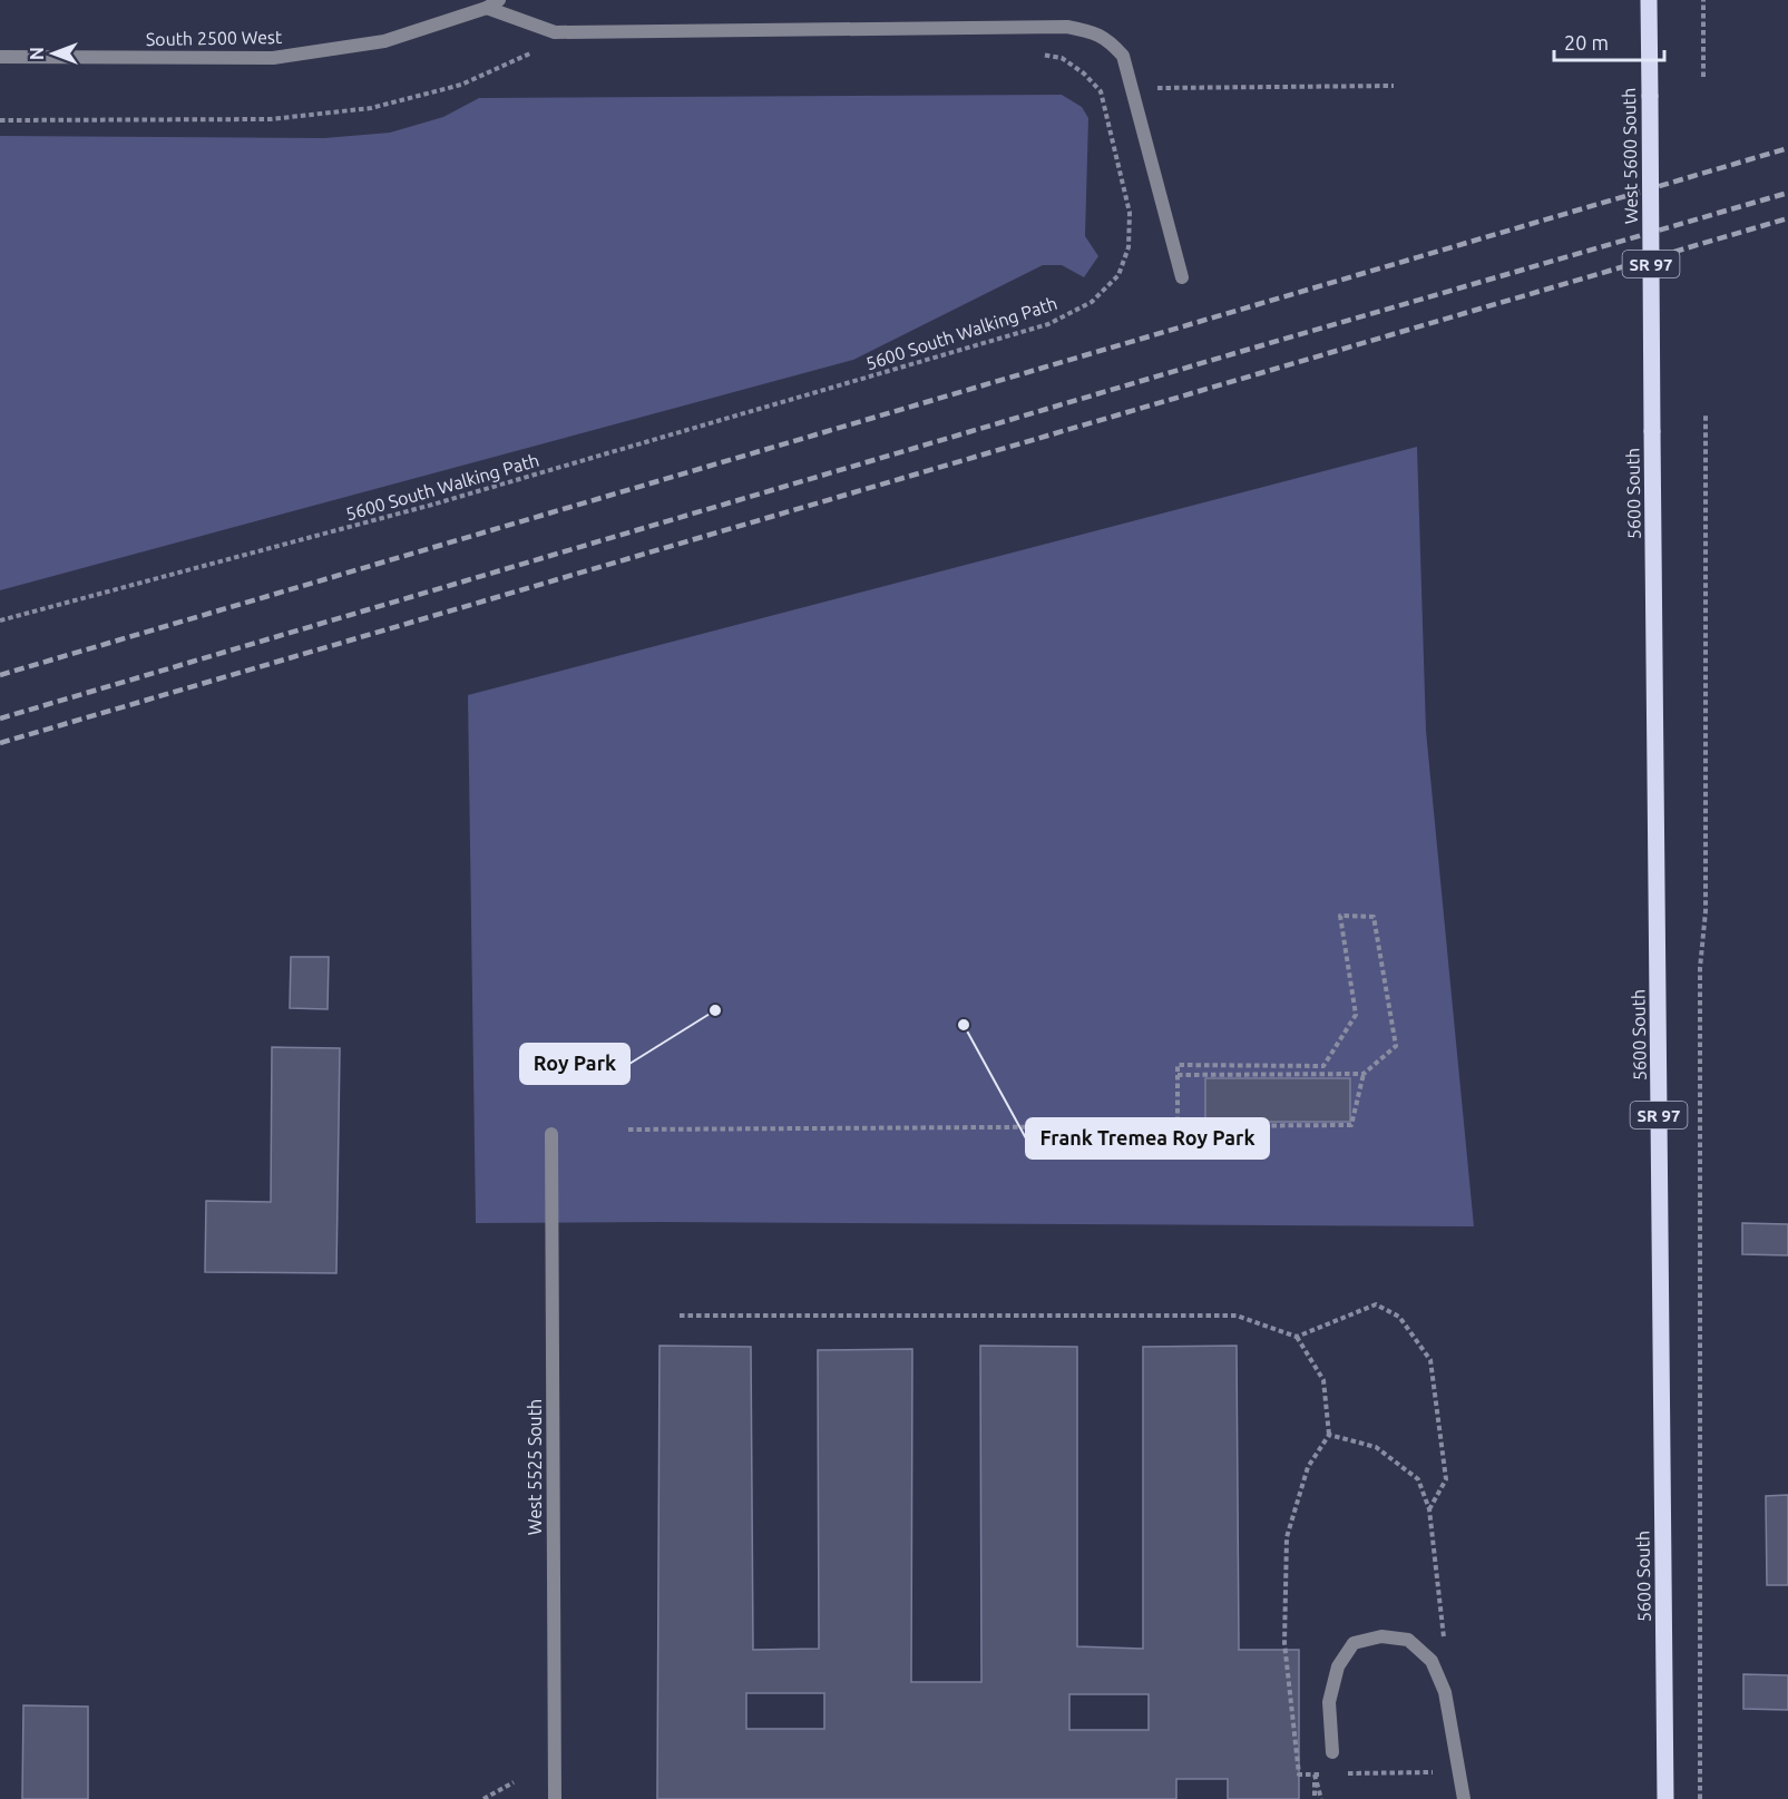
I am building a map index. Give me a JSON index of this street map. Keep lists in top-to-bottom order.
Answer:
{
  "streets": {
    "main road": ["West 5600 South", "SR 97", "5600 South"],
    "street": ["South 2500 West", "West 5525 South"],
    "path": ["5600 South Walking Path"]
  },
  "crossings": [
    ["West 5600 South", "5600 South"]
  ],
  "places": ["Roy Park", "Frank Tremea Roy Park"],
  "scale_bar": "20 m",
  "north": "left"
}
